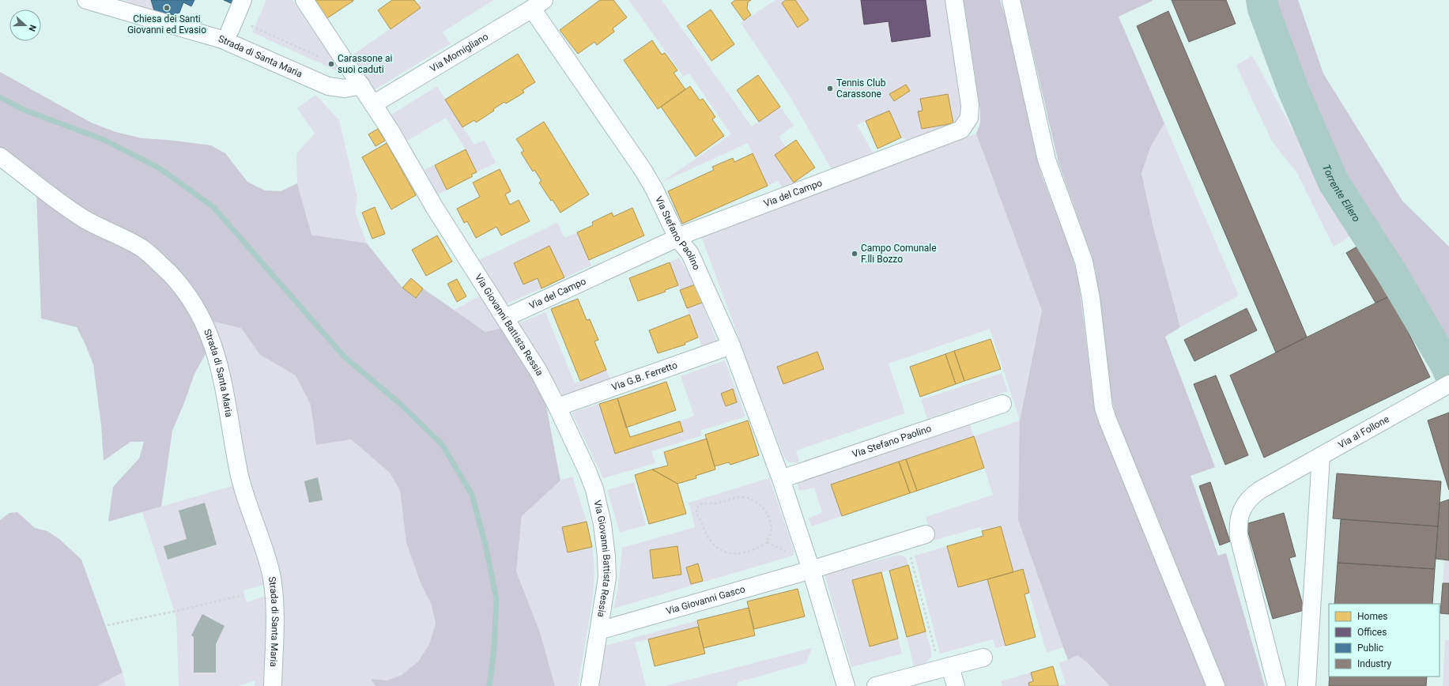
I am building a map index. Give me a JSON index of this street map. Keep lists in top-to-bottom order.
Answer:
{
  "streets": {
    "street": [
      "Via Momigliano",
      "Strada di Santa Maria",
      "Via del Campo",
      "Via Stefano Paolino",
      "Via Giovanni Battista Ressia",
      "Via G.B. Ferretto",
      "Via al Follone",
      "Via Giovanni Gasco"
    ]
  },
  "crossings": [
    ["Via Momigliano", "Via Stefano Paolino"],
    ["Via Momigliano", "Via Giovanni Battista Ressia"],
    ["Strada di Santa Maria", "Via Giovanni Battista Ressia"],
    ["Via del Campo", "Via Stefano Paolino"],
    ["Via del Campo", "Via Giovanni Battista Ressia"],
    ["Via Stefano Paolino", "Via G.B. Ferretto"],
    ["Via Stefano Paolino", "Via Giovanni Gasco"],
    ["Via Giovanni Battista Ressia", "Via G.B. Ferretto"],
    ["Via Giovanni Battista Ressia", "Via Giovanni Gasco"]
  ],
  "water": ["Torrente Ellero"],
  "places": [
    "Chiesa dei Santi Giovanni ed Evasio",
    "Carassone ai suoi caduti",
    "Tennis Club Carassone",
    "Campo Comunale F.lli Bozzo"
  ],
  "legend": [
    "Homes",
    "Offices",
    "Public",
    "Industry"
  ],
  "north": "right"
}
